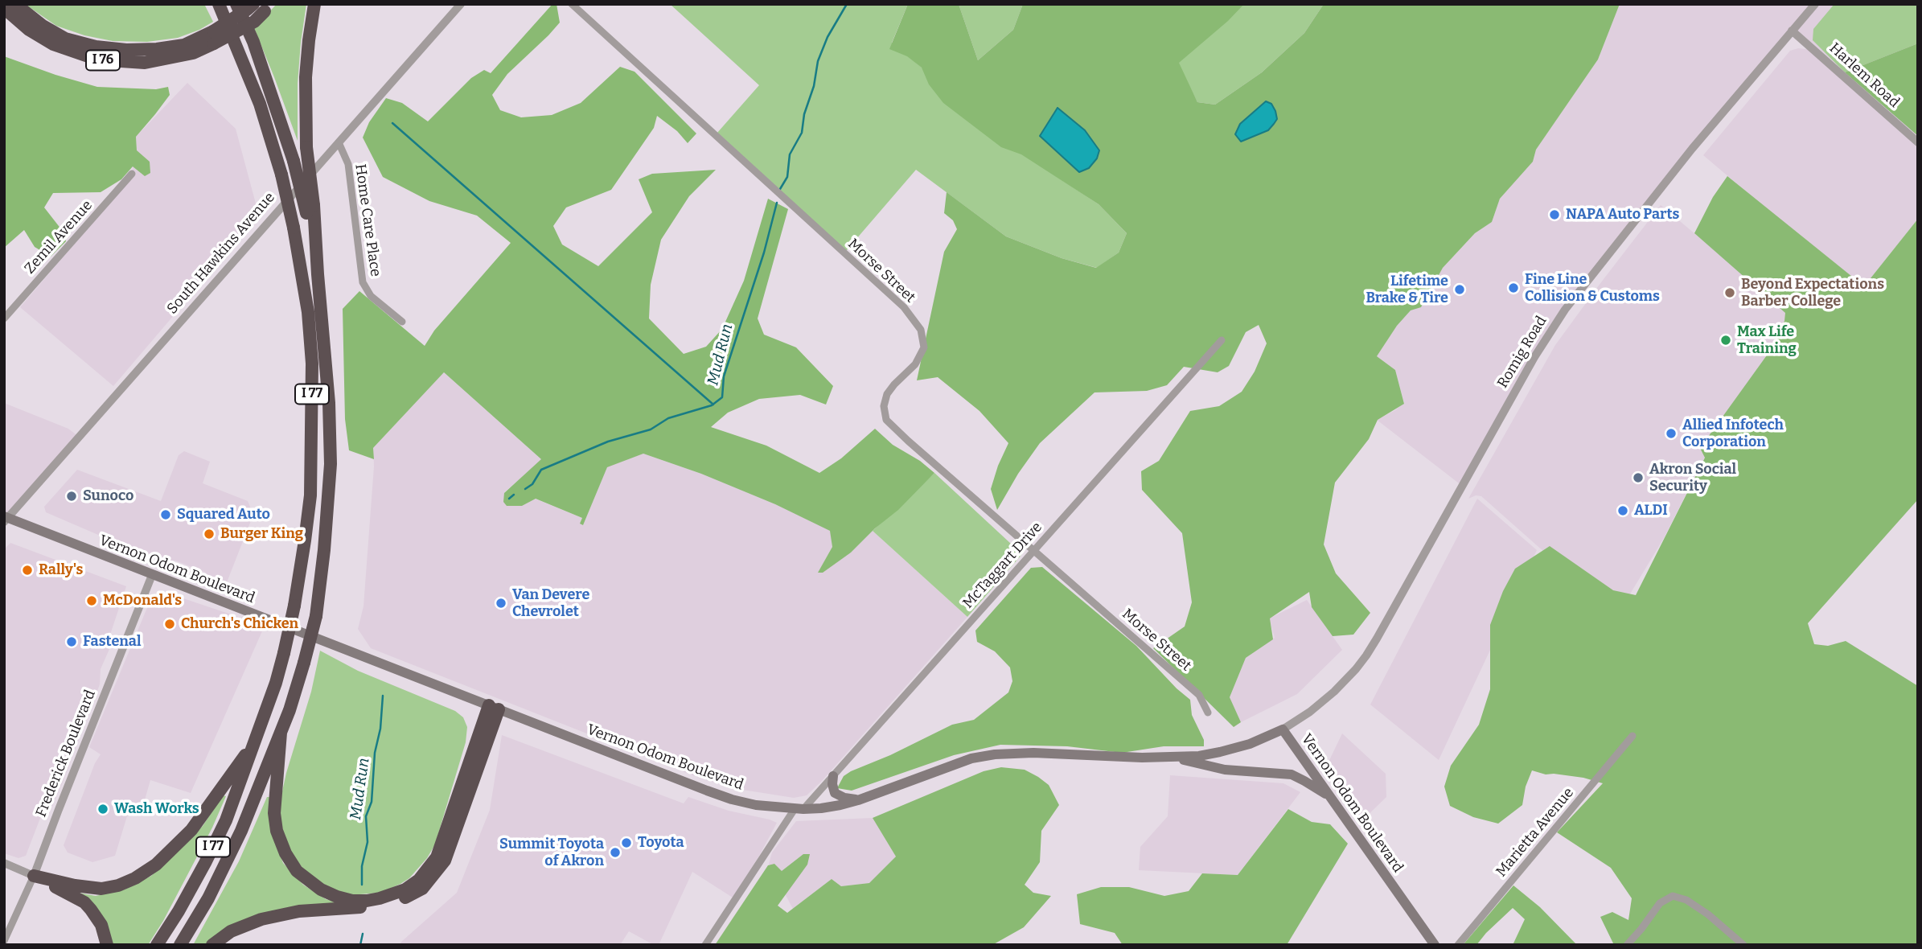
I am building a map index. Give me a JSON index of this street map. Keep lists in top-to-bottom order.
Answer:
{
  "streets": {
    "highway": ["I 76", "I 77"],
    "main road": ["Vernon Odom Boulevard"],
    "street": [
      "Harlem Road",
      "Home Care Place",
      "Zemil Avenue",
      "South Hawkins Avenue",
      "Morse Street",
      "Romig Road",
      "McTaggart Drive",
      "Frederick Boulevard",
      "Marietta Avenue"
    ]
  },
  "crossings": [
    ["Harlem Road", "Romig Road"],
    ["Home Care Place", "South Hawkins Avenue"],
    ["South Hawkins Avenue", "Vernon Odom Boulevard"],
    ["Morse Street", "McTaggart Drive"],
    ["Romig Road", "Vernon Odom Boulevard"],
    ["McTaggart Drive", "Vernon Odom Boulevard"],
    ["Vernon Odom Boulevard", "Frederick Boulevard"]
  ],
  "water": ["Mud Run"],
  "places": [
    "NAPA Auto Parts",
    "Fine Line Collision & Customs",
    "Lifetime Brake & Tire",
    "Beyond Expectations Barber College",
    "Max Life Training",
    "Allied Infotech Corporation",
    "Akron Social Security",
    "Sunoco",
    "ALDI",
    "Squared Auto",
    "Burger King",
    "Rally's",
    "McDonald's",
    "Van Devere Chevrolet",
    "Church's Chicken",
    "Fastenal",
    "Wash Works",
    "Toyota",
    "Summit Toyota of Akron"
  ]
}
